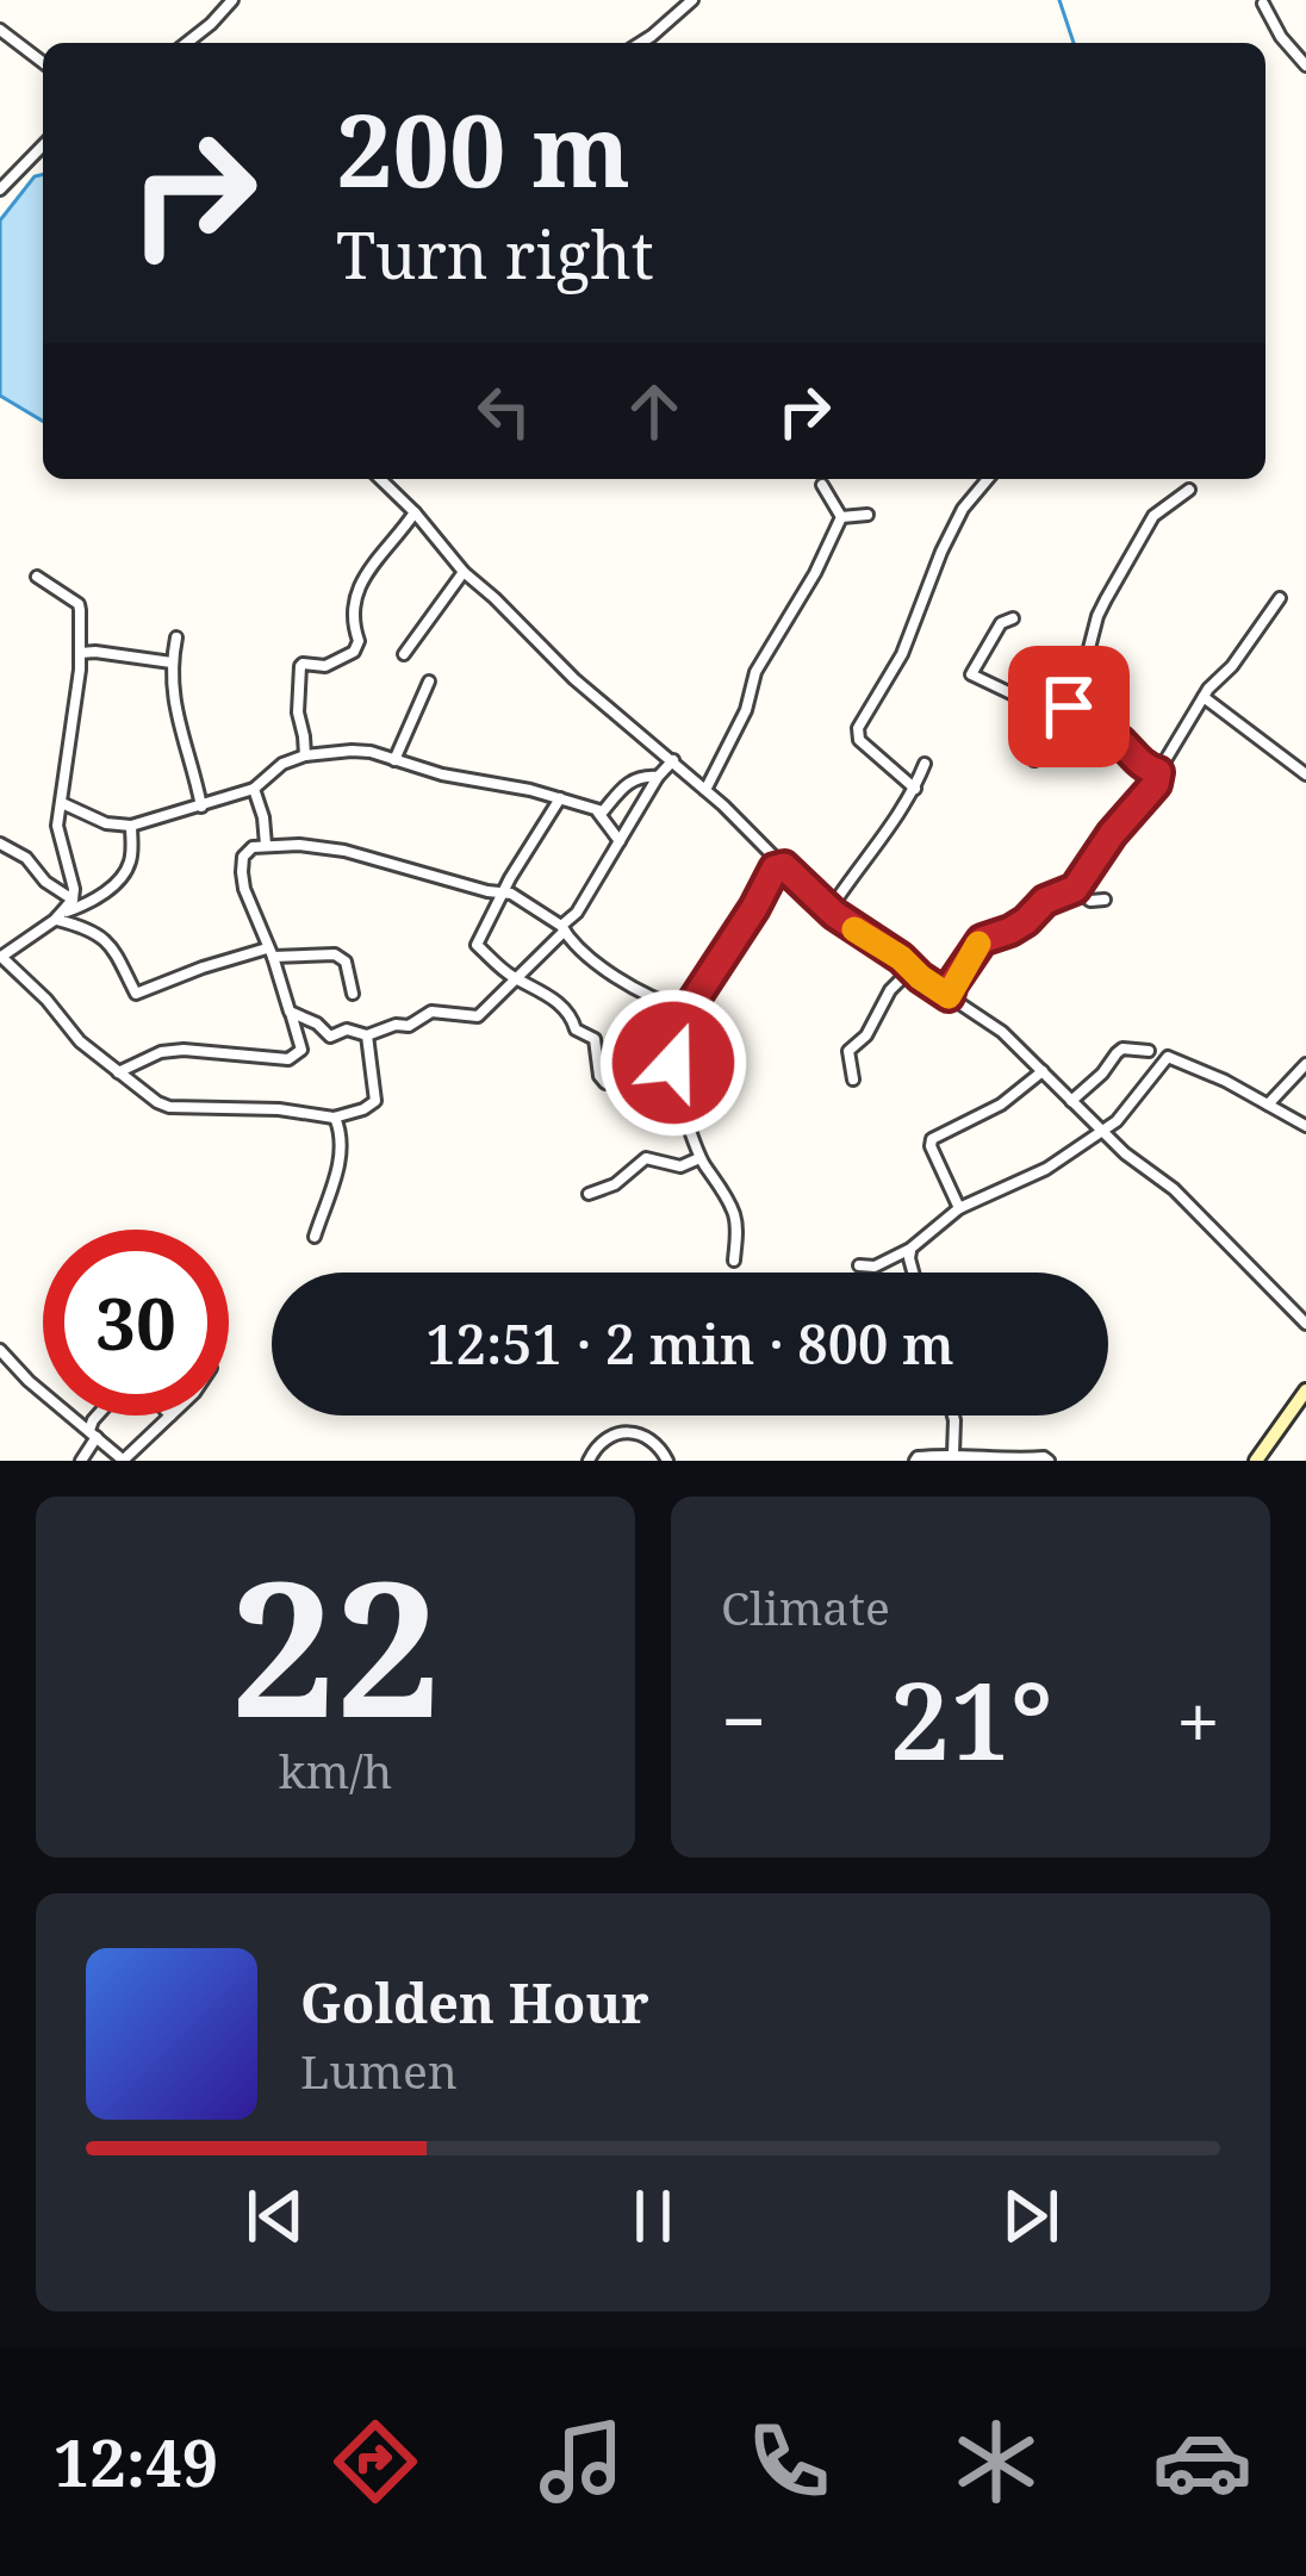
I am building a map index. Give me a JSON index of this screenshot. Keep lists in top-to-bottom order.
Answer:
{
  "page": {
    "turn": ["200 m", "Turn right"],
    "limit": "30",
    "trip": "12:51 · 2 min · 800 m",
    "tile": [
      ["22", "km/h"],
      "Climate"
    ],
    "heat": ["−", "21°", "+"],
    "song": ["Golden Hour", "Lumen"],
    "tabs": "12:49"
  }
}
